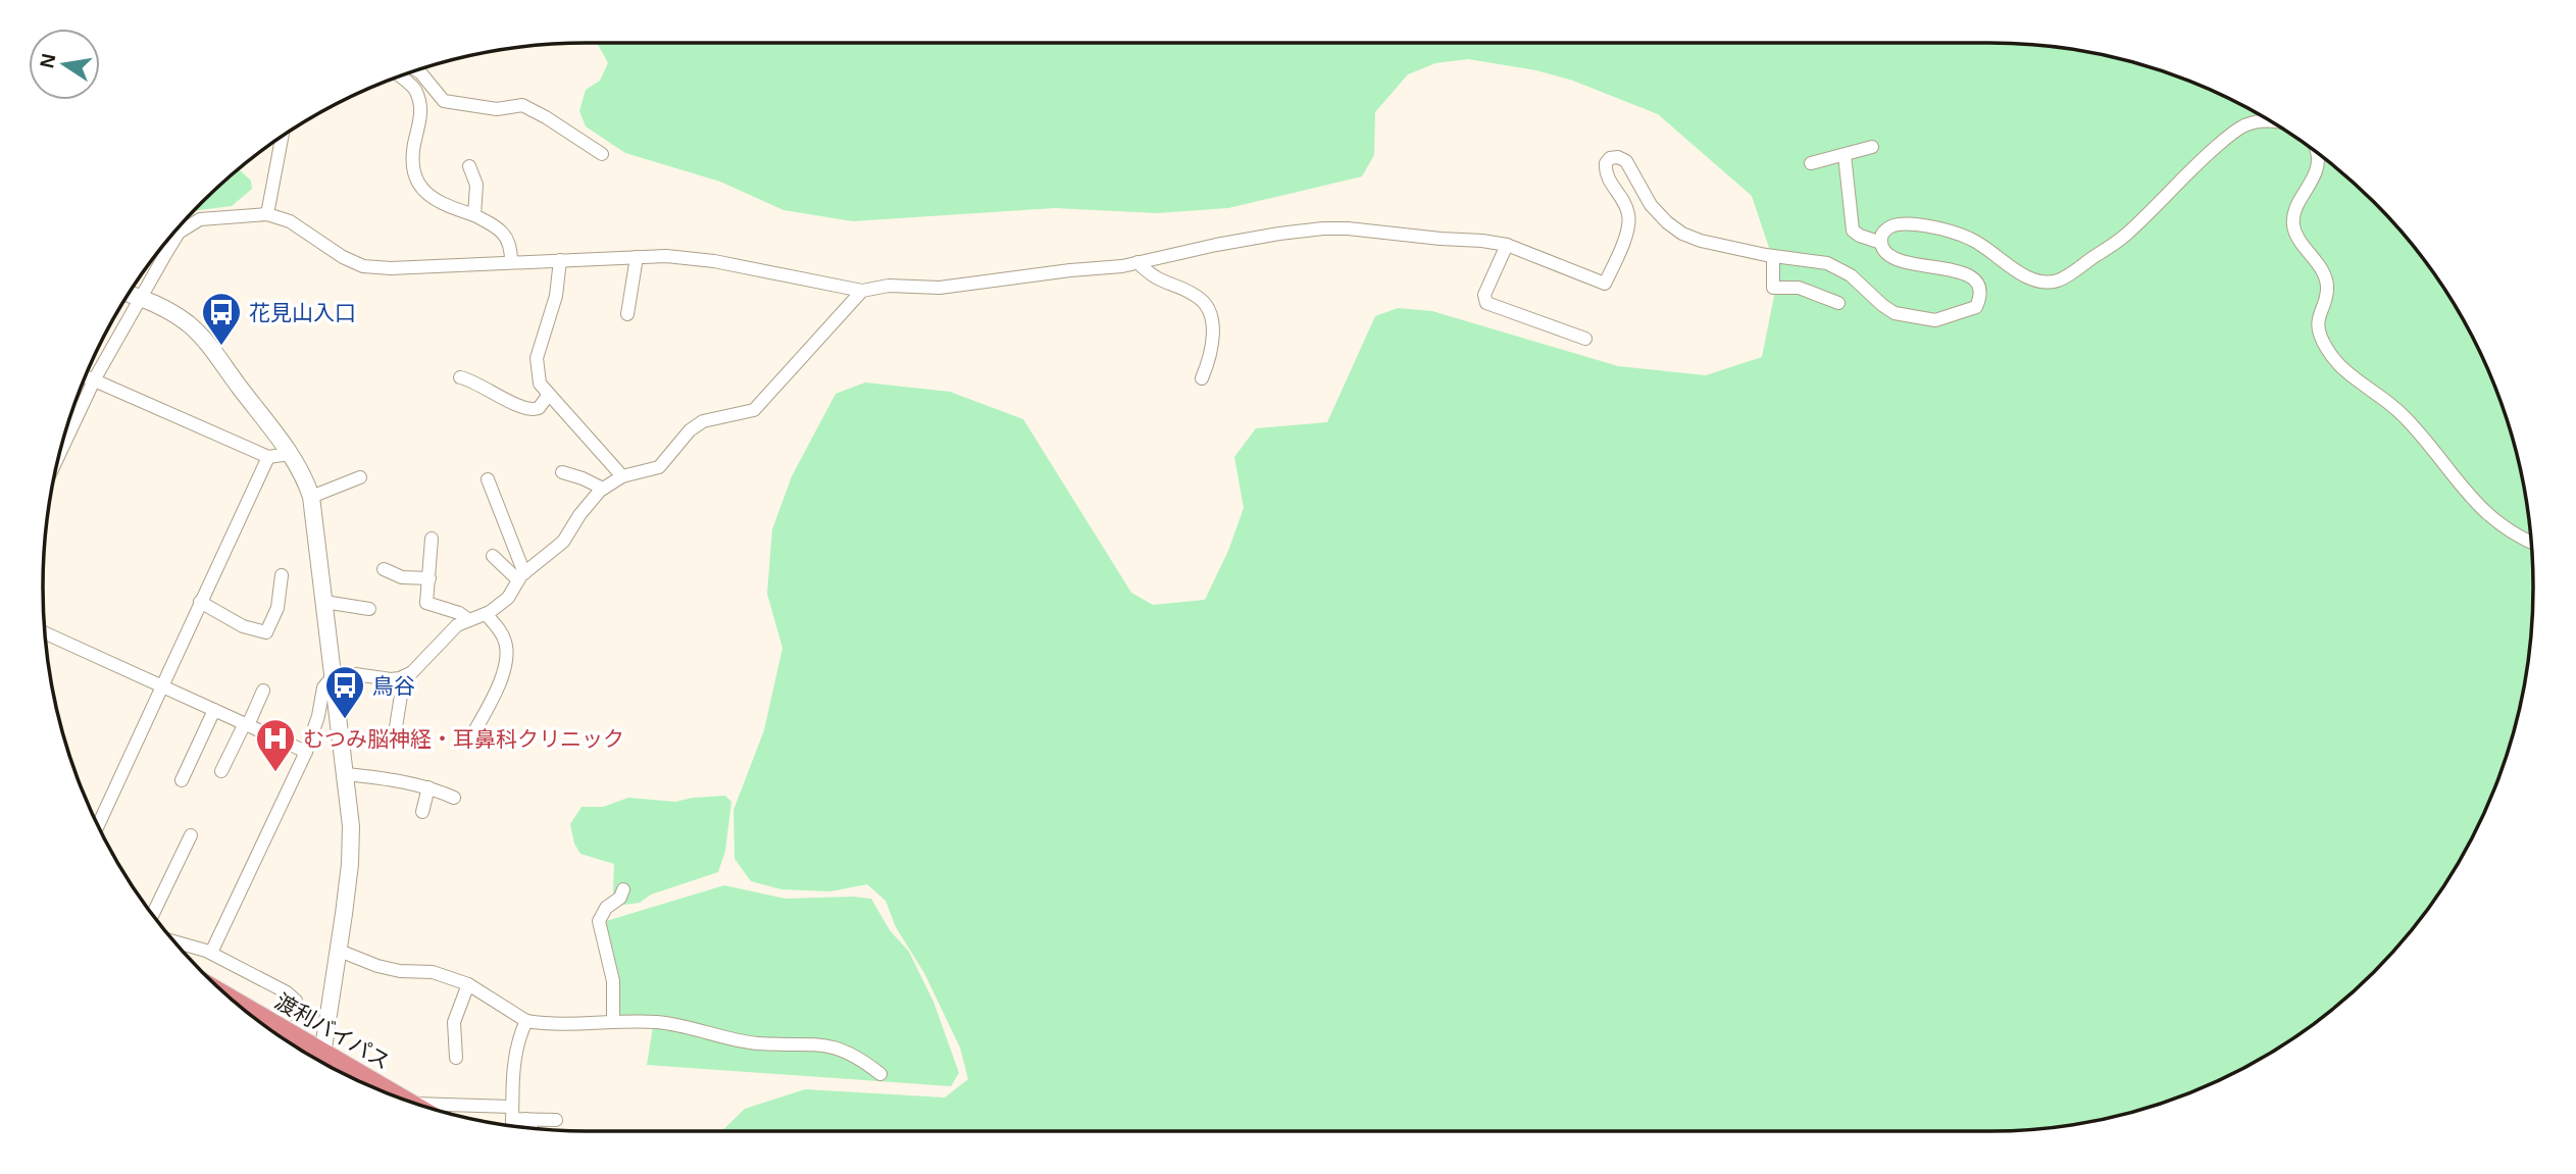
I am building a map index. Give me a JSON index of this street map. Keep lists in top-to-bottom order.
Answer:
{
  "streets": {
    "highway": ["渡利バイパス"]
  },
  "places": {
    "bus stop": ["花見山入口", "鳥谷"],
    "hospital": ["むつみ脳神経・耳鼻科クリニック"]
  },
  "north": "left"
}
